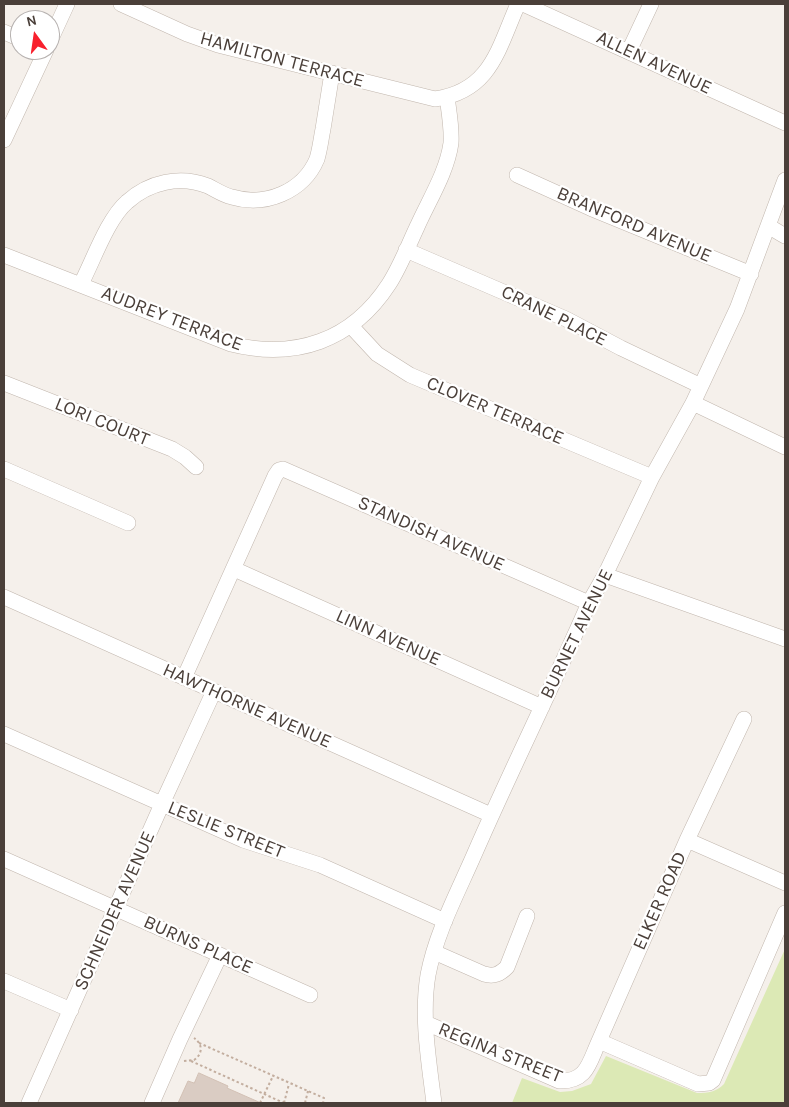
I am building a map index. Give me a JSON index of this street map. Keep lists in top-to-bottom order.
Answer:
{
  "streets": {
    "street": [
      "HAMILTON TERRACE",
      "ALLEN AVENUE",
      "BRANFORD AVENUE",
      "CRANE PLACE",
      "AUDREY TERRACE",
      "CLOVER TERRACE",
      "LORI COURT",
      "STANDISH AVENUE",
      "BURNET AVENUE",
      "LINN AVENUE",
      "HAWTHORNE AVENUE",
      "LESLIE STREET",
      "ELKER ROAD",
      "SCHNEIDER AVENUE",
      "BURNS PLACE",
      "REGINA STREET"
    ]
  },
  "crossings": [
    ["HAMILTON TERRACE", "AUDREY TERRACE"],
    ["BRANFORD AVENUE", "BURNET AVENUE"],
    ["CRANE PLACE", "AUDREY TERRACE"],
    ["CRANE PLACE", "BURNET AVENUE"],
    ["AUDREY TERRACE", "CLOVER TERRACE"],
    ["CLOVER TERRACE", "BURNET AVENUE"],
    ["STANDISH AVENUE", "BURNET AVENUE"],
    ["STANDISH AVENUE", "LINN AVENUE"],
    ["BURNET AVENUE", "LINN AVENUE"],
    ["BURNET AVENUE", "HAWTHORNE AVENUE"],
    ["BURNET AVENUE", "LESLIE STREET"],
    ["BURNET AVENUE", "REGINA STREET"],
    ["HAWTHORNE AVENUE", "SCHNEIDER AVENUE"],
    ["LESLIE STREET", "SCHNEIDER AVENUE"],
    ["ELKER ROAD", "REGINA STREET"],
    ["SCHNEIDER AVENUE", "BURNS PLACE"]
  ],
  "north": "top"
}
